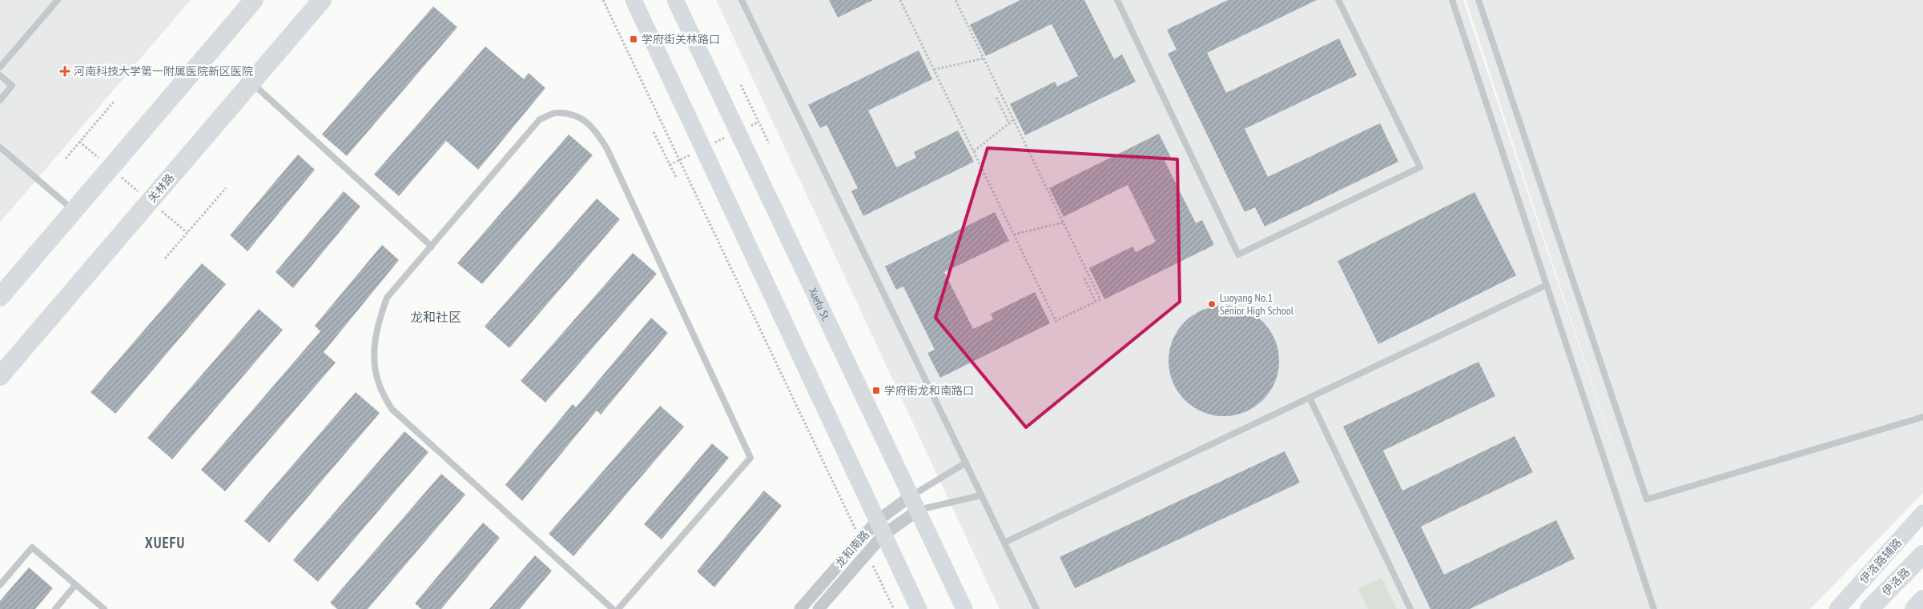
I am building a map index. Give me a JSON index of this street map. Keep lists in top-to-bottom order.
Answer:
{
  "streets": {
    "main road": [
      "关林路",
      "Xuefu St.",
      "伊洛路辅路",
      "伊洛路"
    ],
    "street": ["龙和南路"]
  },
  "crossings": [
    ["Xuefu St.", "龙和南路"]
  ],
  "districts": ["龙和社区", "XUEFU"],
  "places": {
    "transit": ["学府街关林路口", "学府街龙和南路口"],
    "health": ["河南科技大学第一附属医院新区医院"],
    "other": ["Luoyang No.1 Senior High School"]
  }
}
